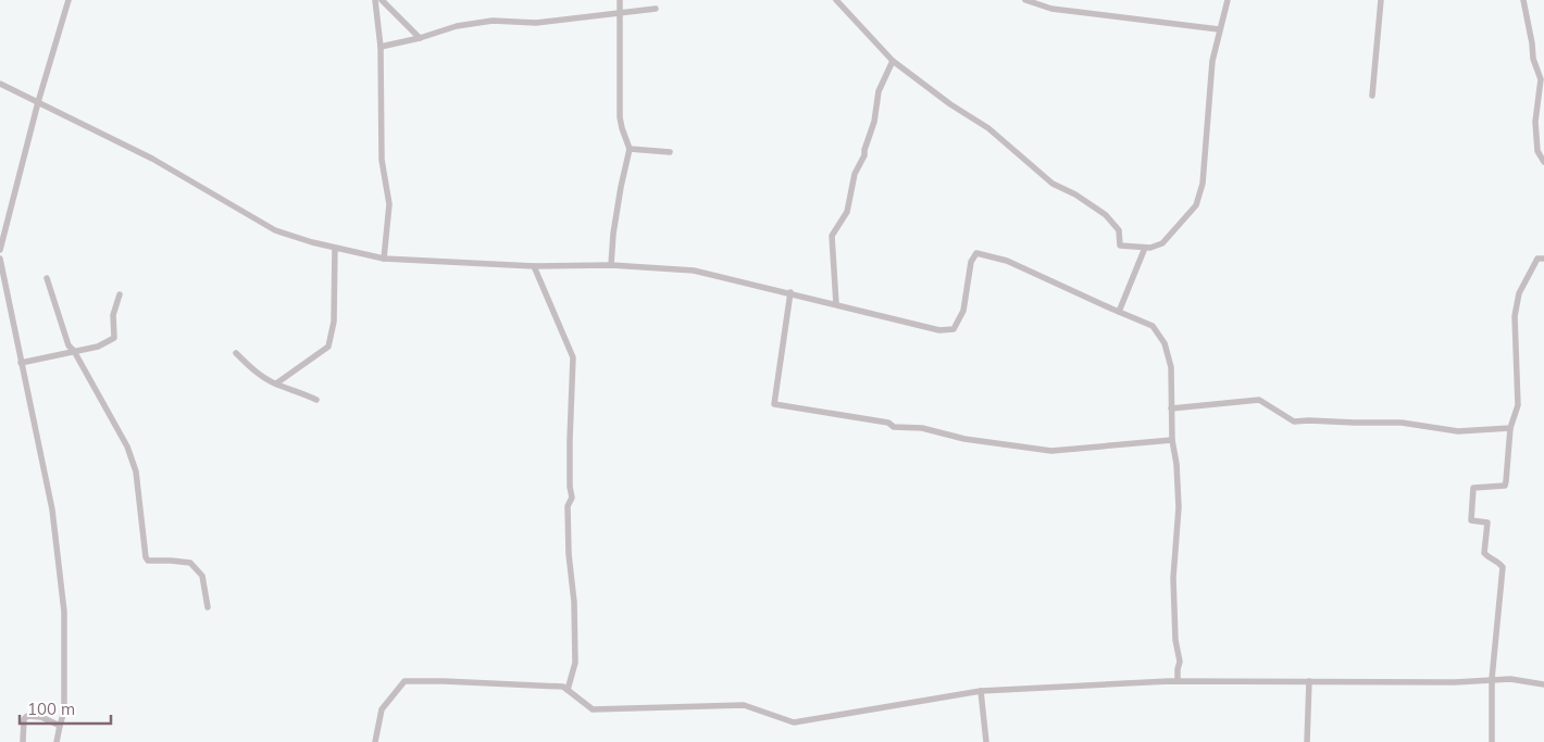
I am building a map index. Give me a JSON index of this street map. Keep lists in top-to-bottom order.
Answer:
{
  "scale_bar": "100 m"
}
